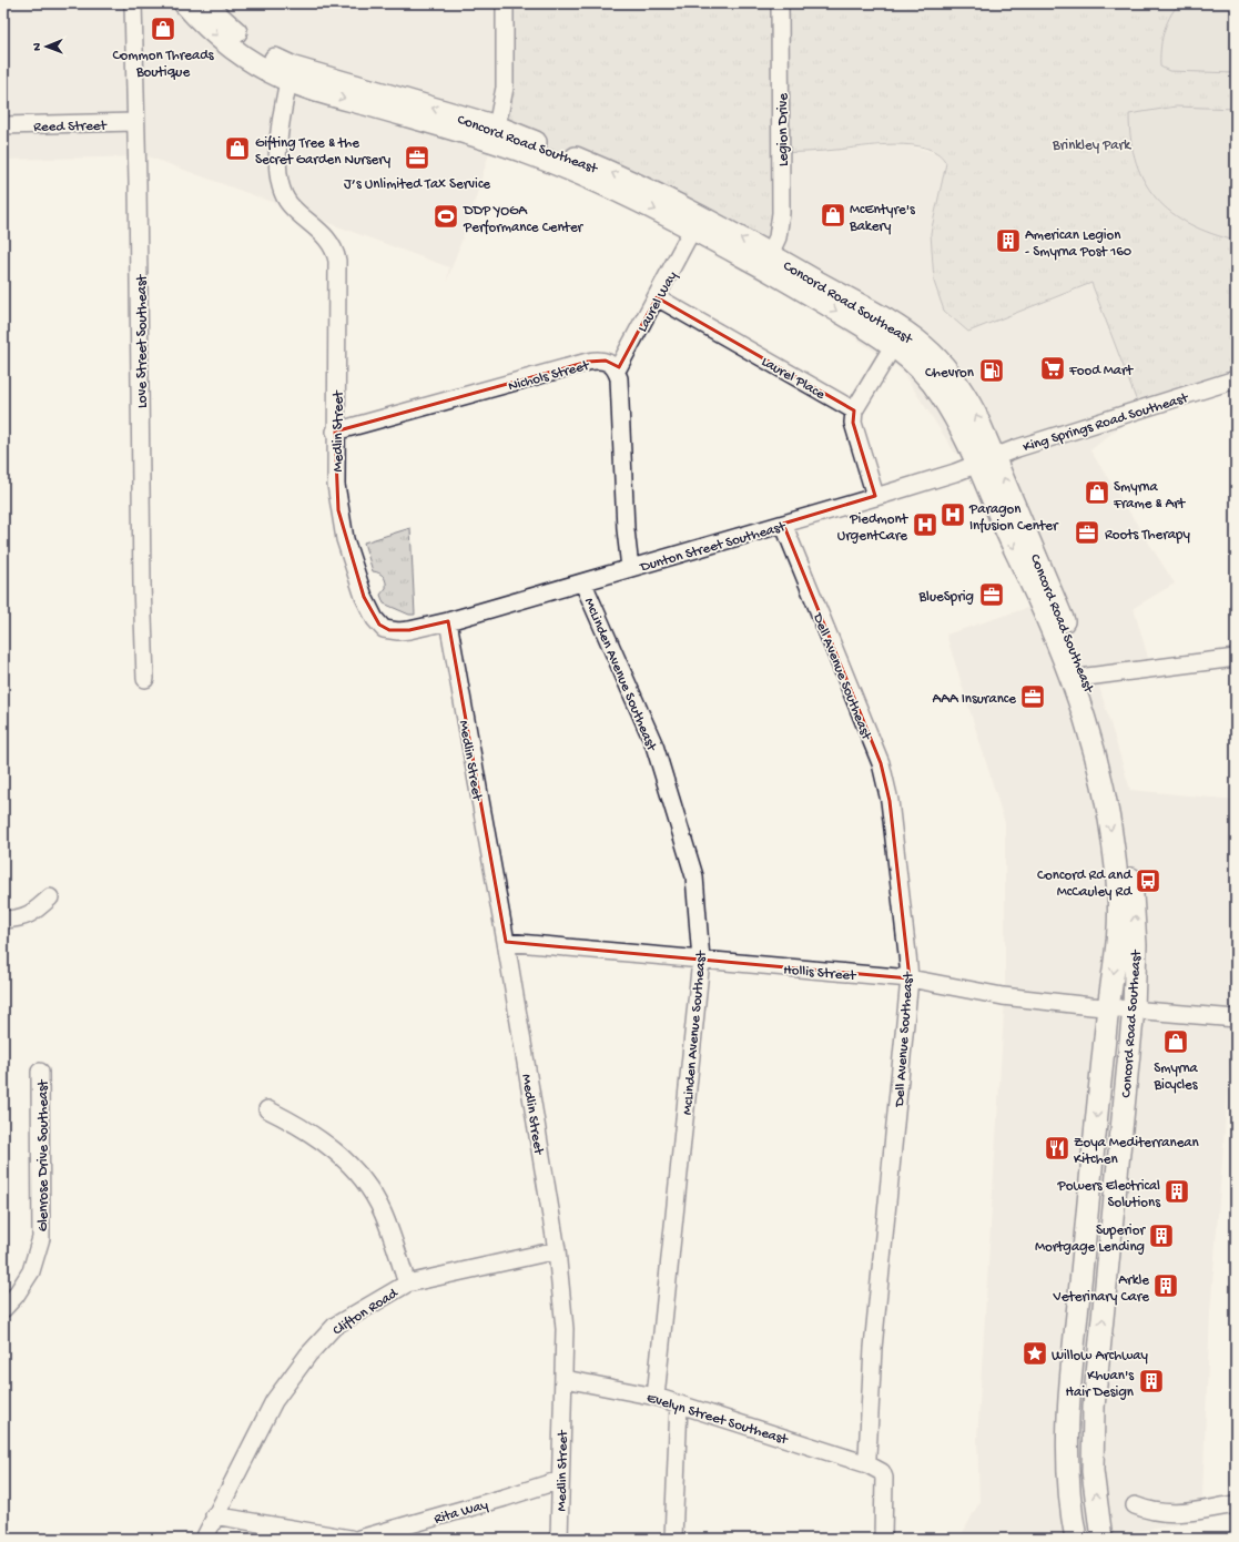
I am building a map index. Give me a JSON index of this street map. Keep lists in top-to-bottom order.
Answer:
{
  "streets": {
    "main road": ["Concord Road Southeast"],
    "street": [
      "Reed Street",
      "Legion Drive",
      "Laurel Way",
      "Love Street Southeast",
      "Nichols Street",
      "Laurel Place",
      "King Springs Road Southeast",
      "Medlin Street",
      "Dunton Street Southeast",
      "McLinden Avenue Southeast",
      "Dell Avenue Southeast",
      "Hollis Street",
      "Glenrose Drive Southeast",
      "Clifton Road",
      "Evelyn Street Southeast",
      "Rita Way"
    ]
  },
  "crossings": [
    ["Reed Street", "Love Street Southeast"],
    ["Legion Drive", "Concord Road Southeast"],
    ["Concord Road Southeast", "Laurel Way"],
    ["Concord Road Southeast", "Laurel Place"],
    ["Concord Road Southeast", "King Springs Road Southeast"],
    ["Concord Road Southeast", "Medlin Street"],
    ["Concord Road Southeast", "Dunton Street Southeast"],
    ["Concord Road Southeast", "Hollis Street"],
    ["Laurel Way", "Nichols Street"],
    ["Laurel Way", "Laurel Place"],
    ["Nichols Street", "Medlin Street"],
    ["King Springs Road Southeast", "Dunton Street Southeast"],
    ["Medlin Street", "Dunton Street Southeast"],
    ["Medlin Street", "Hollis Street"],
    ["Medlin Street", "Clifton Road"],
    ["Medlin Street", "Evelyn Street Southeast"],
    ["Medlin Street", "Rita Way"],
    ["Dunton Street Southeast", "McLinden Avenue Southeast"],
    ["Dunton Street Southeast", "Dell Avenue Southeast"],
    ["McLinden Avenue Southeast", "Hollis Street"],
    ["McLinden Avenue Southeast", "Evelyn Street Southeast"],
    ["Dell Avenue Southeast", "Hollis Street"],
    ["Dell Avenue Southeast", "Evelyn Street Southeast"]
  ],
  "parks": ["Brinkley Park"],
  "places": {
    "shop": [
      "Common Threads Boutique",
      "Gifting Tree & the Secret Garden Nursery",
      "McEntyre's Bakery",
      "Smyrna Frame & Art",
      "Smyrna Bicycles"
    ],
    "office": [
      "J’s Unlimited Tax Service",
      "Roots Therapy",
      "BlueSprig",
      "AAA Insurance"
    ],
    "sports": ["DDP YOGA Performance Center"],
    "building": [
      "American Legion - Smyrna Post 160",
      "Powers Electrical Solutions",
      "Superior Mortgage Lending",
      "Arkle Veterinary Care",
      "Khuan's Hair Design"
    ],
    "supermarket": ["Food Mart"],
    "fuel station": ["Chevron"],
    "hospital": ["Paragon Infusion Center", "Piedmont UrgentCare"],
    "bus stop": ["Concord Rd and McCauley Rd"],
    "restaurant": ["Zoya Mediterranean Kitchen"],
    "place": ["Willow Archway"]
  },
  "north": "left"
}
